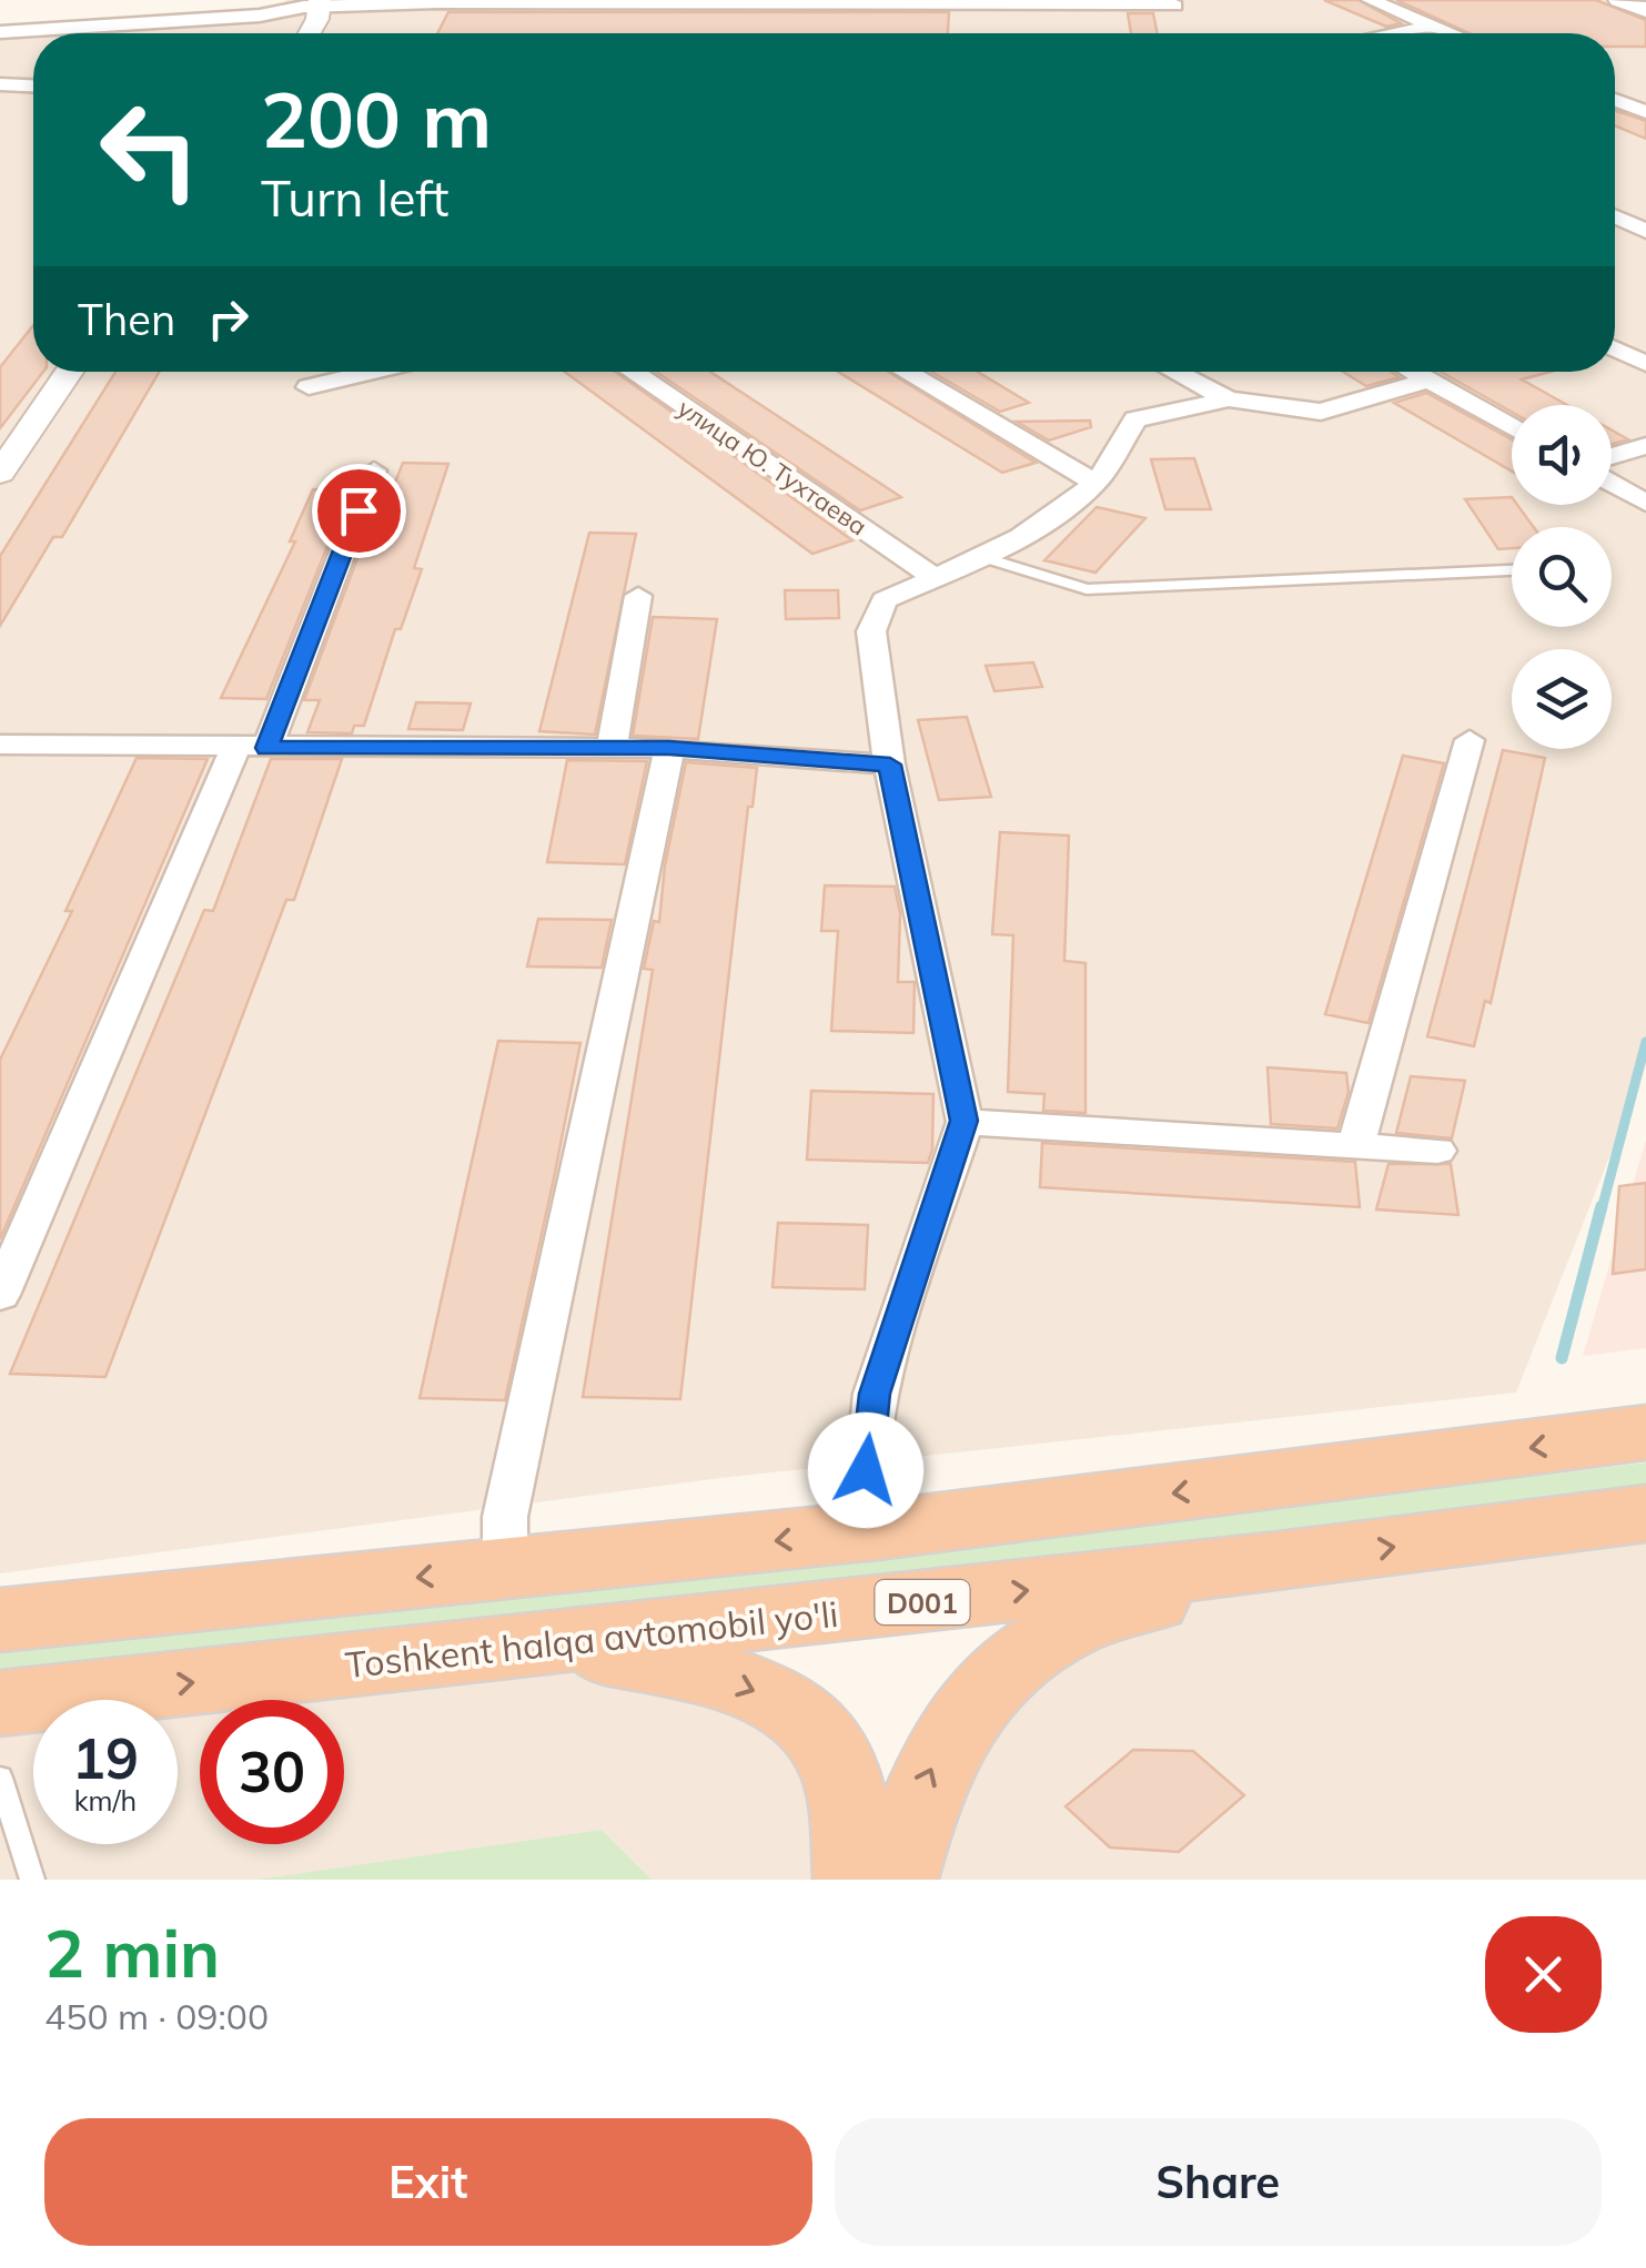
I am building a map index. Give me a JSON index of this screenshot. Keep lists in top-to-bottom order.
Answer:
{
  "streets": {
    "highway": ["D001", "Toshkent halqa avtomobil yo'li"],
    "street": ["улица Ю. Тухтаева"]
  },
  "page": {
    "turn": ["200 m", "Turn left"],
    "then": "Then",
    "speed": "19 km/h",
    "limit": "30",
    "heading": ["2 min", "450 m · 09:00"],
    "buttons": ["Exit", "Share"]
  }
}
